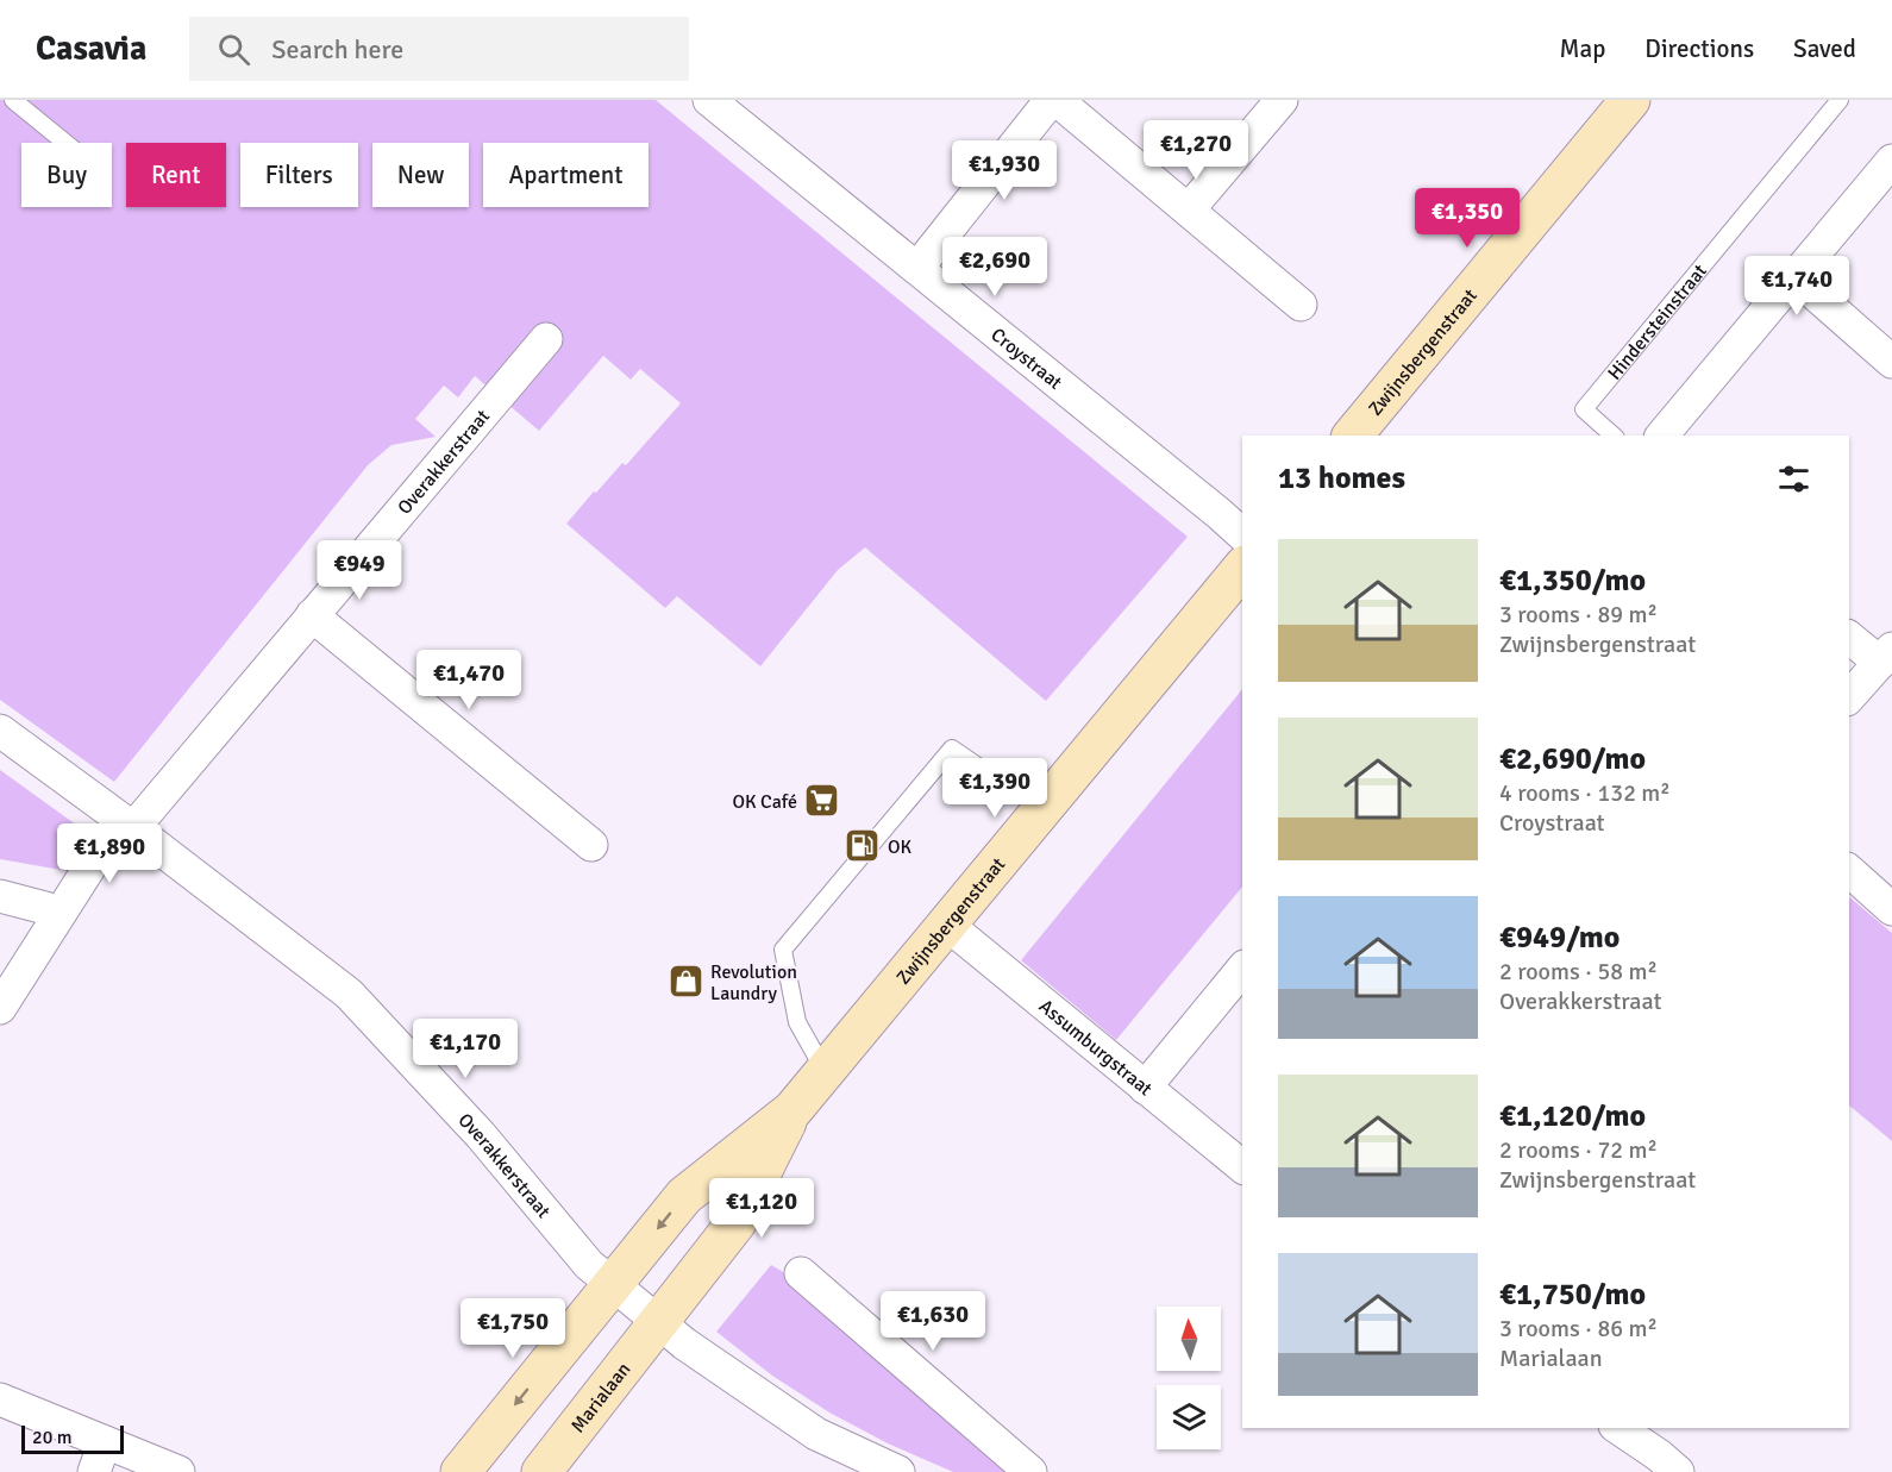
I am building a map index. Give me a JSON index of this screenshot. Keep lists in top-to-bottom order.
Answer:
{
  "streets": {
    "street": [
      "Zwijnsbergenstraat",
      "Croystraat",
      "Overakkerstraat",
      "Assumburgstraat",
      "Marialaan"
    ],
    "lane": ["Hindersteinstraat"]
  },
  "crossings": [
    ["Zwijnsbergenstraat", "Overakkerstraat"],
    ["Zwijnsbergenstraat", "Assumburgstraat"],
    ["Zwijnsbergenstraat", "Marialaan"],
    ["Overakkerstraat", "Marialaan"]
  ],
  "places": {
    "supermarket": ["OK Café"],
    "fuel station": ["OK"],
    "shop": ["Revolution Laundry"]
  },
  "scale_bar": "20 m",
  "north": "top",
  "page": {
    "header": "Casavia",
    "search": "Search here",
    "nav": ["Map", "Directions", "Saved"],
    "price": [
      "€1,270",
      "€1,930",
      "€1,350",
      "€2,690",
      "€1,740",
      "€949",
      "€1,470",
      "€1,390",
      "€1,890",
      "€1,170",
      "€1,120",
      "€1,630",
      "€1,750"
    ],
    "chip": [
      "Buy",
      "Rent",
      "Filters",
      "New",
      "Apartment"
    ],
    "heading": "13 homes",
    "list": [
      {
        "name": "€1,350/mo",
        "note": "3 rooms · 89 m² · Zwijnsbergenstraat"
      },
      {
        "name": "€2,690/mo",
        "note": "4 rooms · 132 m² · Croystraat"
      },
      {
        "name": "€949/mo",
        "note": "2 rooms · 58 m² · Overakkerstraat"
      },
      {
        "name": "€1,120/mo",
        "note": "2 rooms · 72 m² · Zwijnsbergenstraat"
      },
      {
        "name": "€1,750/mo",
        "note": "3 rooms · 86 m² · Marialaan"
      }
    ],
    "scale": "20 m"
  }
}
